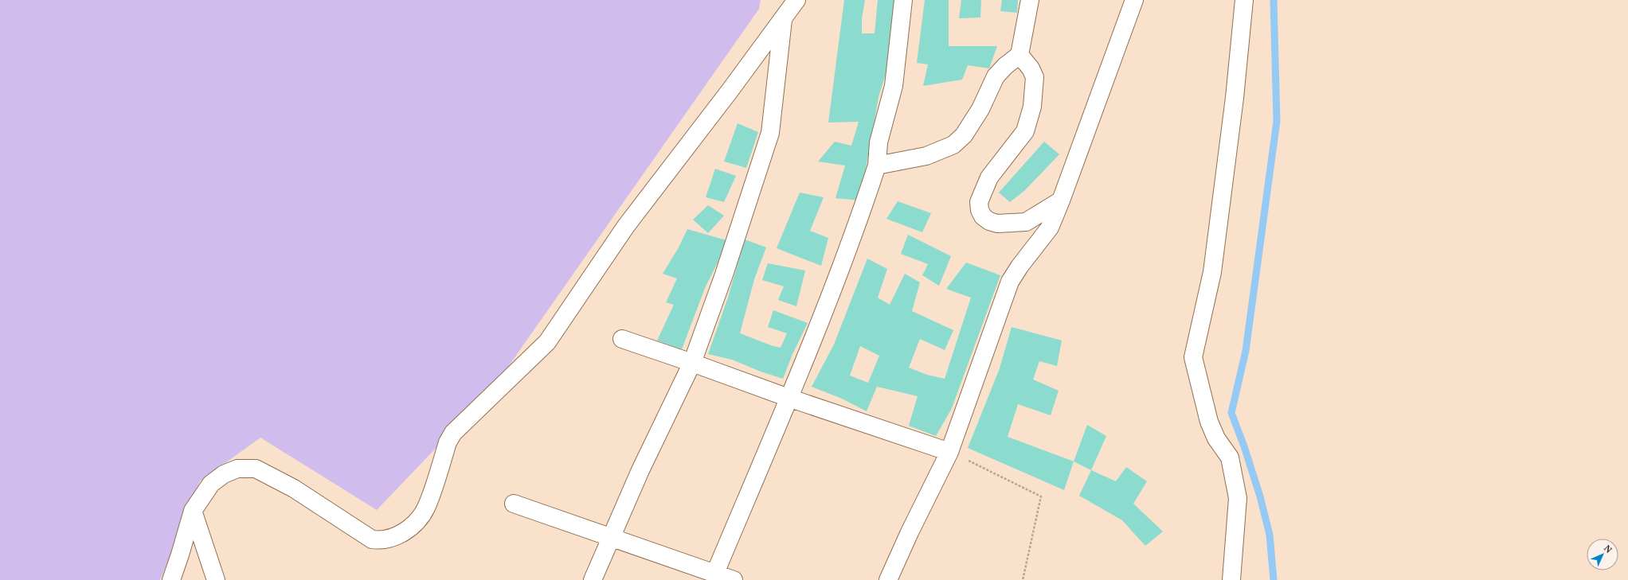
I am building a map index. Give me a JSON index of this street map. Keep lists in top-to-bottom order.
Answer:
{
  "north": "top right"
}
